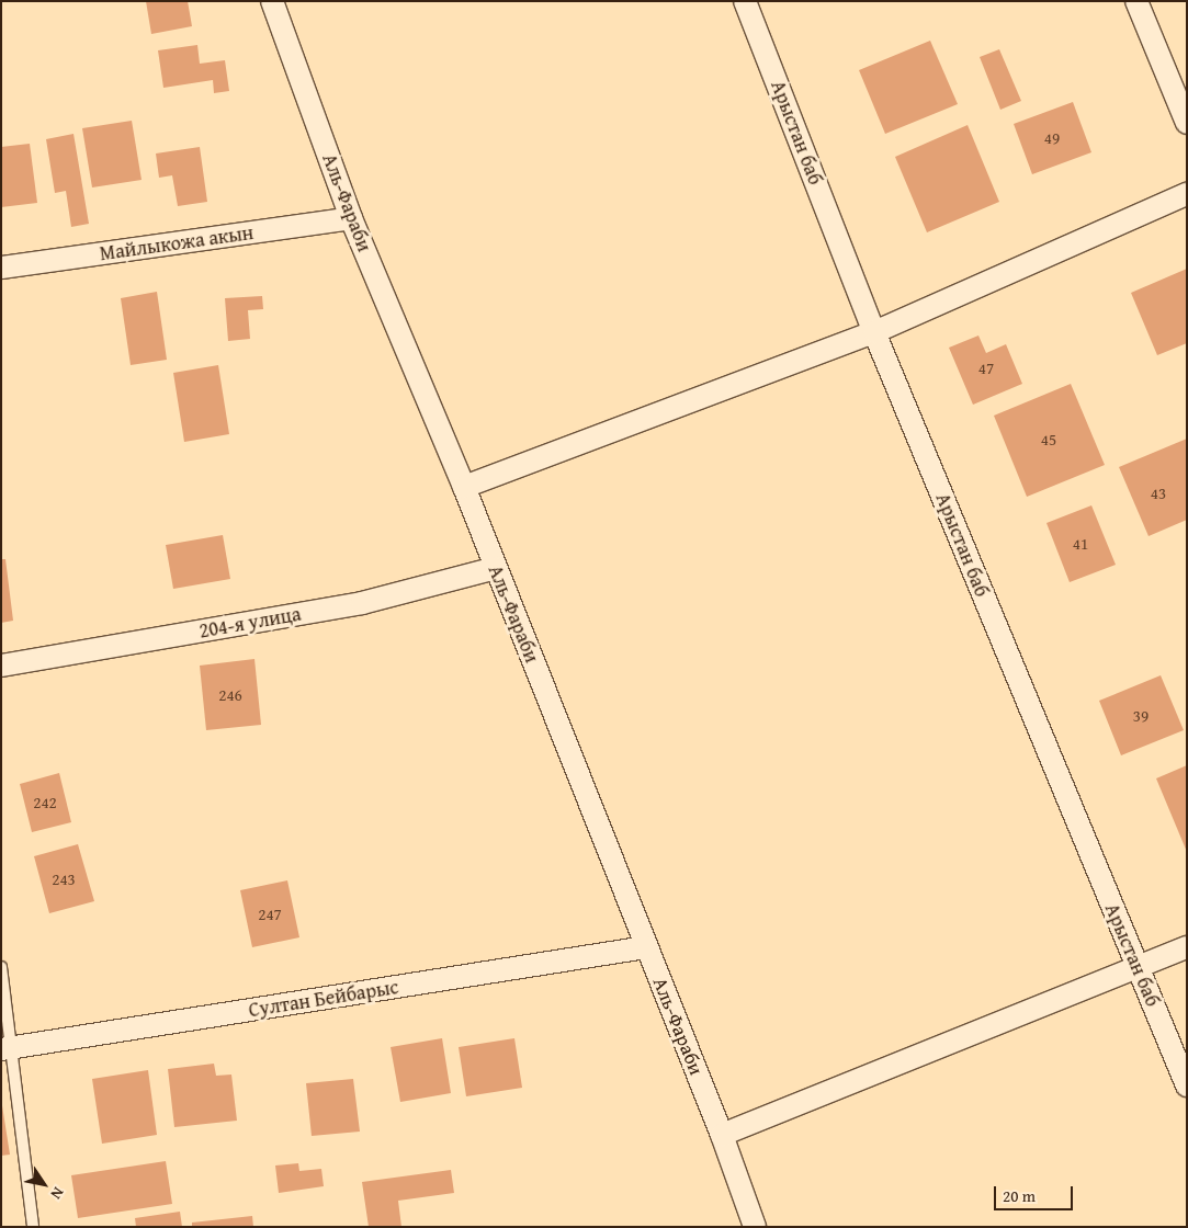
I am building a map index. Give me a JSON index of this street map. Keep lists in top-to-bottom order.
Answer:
{
  "streets": {
    "street": [
      "Арыстан баб",
      "Аль-Фараби",
      "Майлыкожа акын",
      "204-я улица",
      "Султан Бейбарыс"
    ]
  },
  "crossings": [
    ["Аль-Фараби", "Майлыкожа акын"],
    ["Аль-Фараби", "204-я улица"],
    ["Аль-Фараби", "Султан Бейбарыс"]
  ],
  "house_numbers": [
    "49",
    "47",
    "45",
    "43",
    "41",
    "246",
    "39",
    "242",
    "243",
    "247"
  ],
  "scale_bar": "20 m",
  "north": "bottom right"
}
